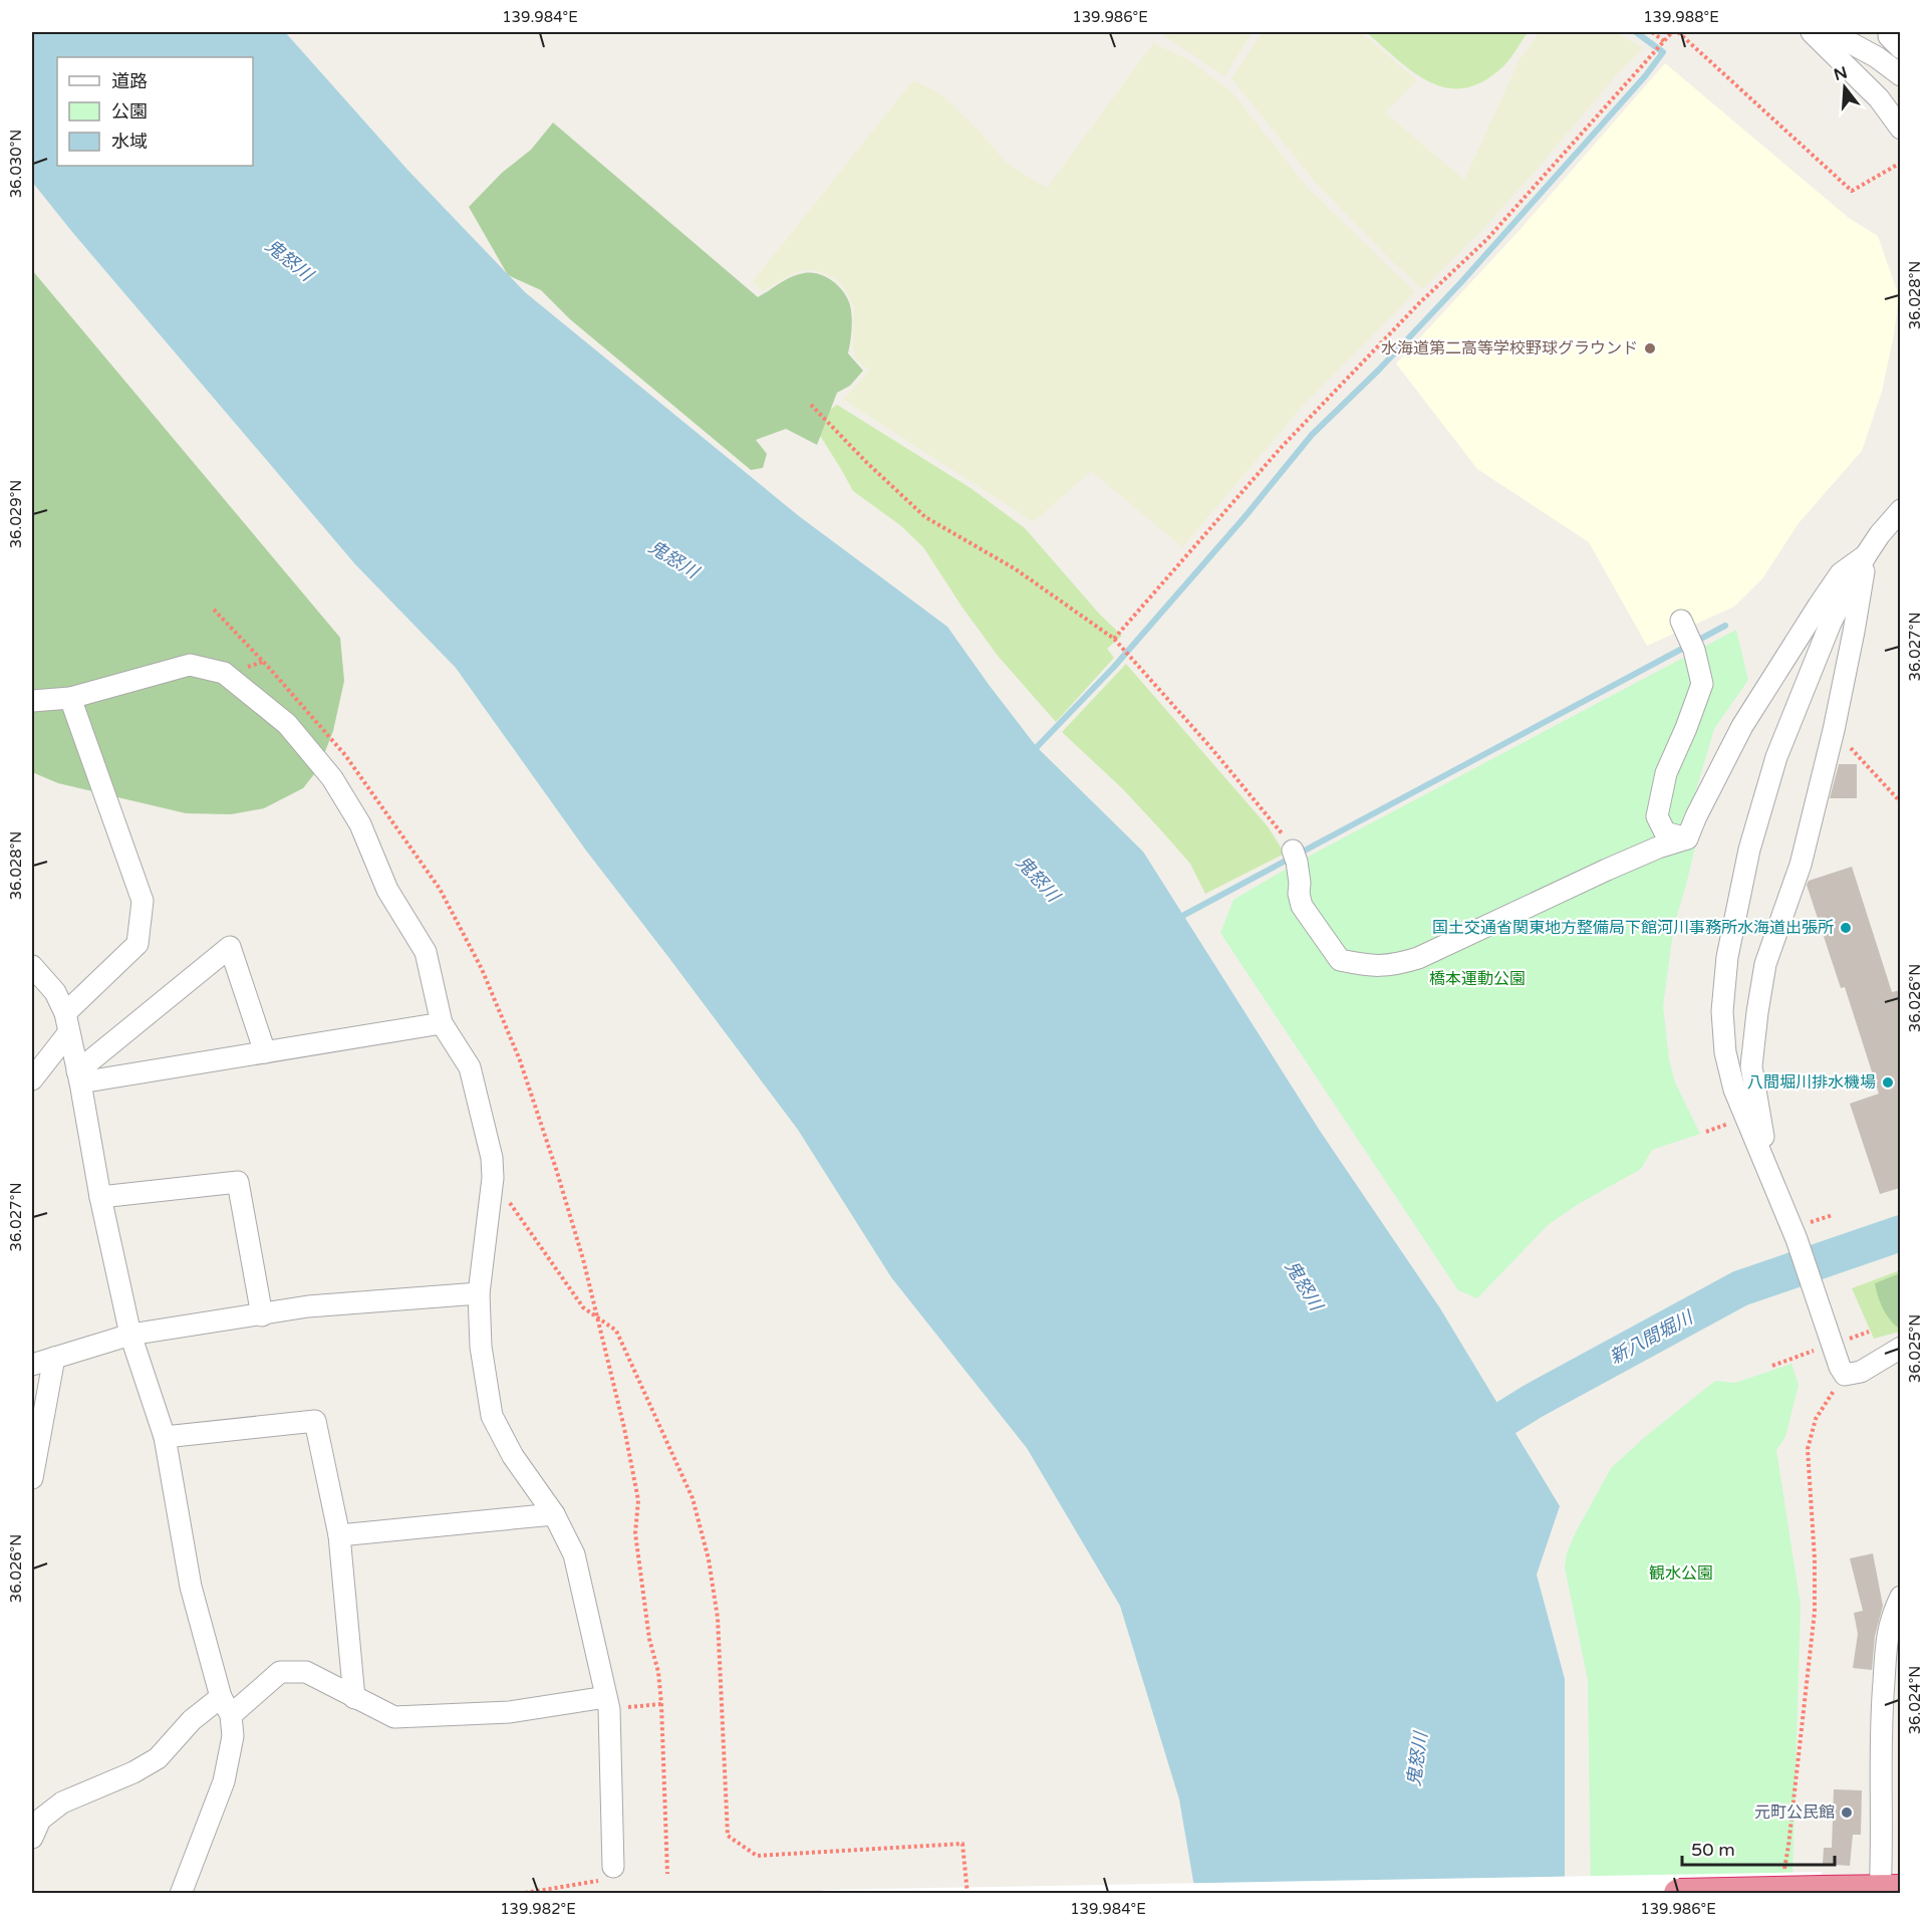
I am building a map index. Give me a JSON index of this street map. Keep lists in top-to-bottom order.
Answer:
{
  "water": ["鬼怒川", "新八間堀川"],
  "parks": ["橋本運動公園", "観水公園"],
  "places": [
    "水海道第二高等学校野球グラウンド",
    "国土交通省関東地方整備局下館河川事務所水海道出張所",
    "八間堀川排水機場",
    "元町公民館"
  ],
  "legend": ["道路", "公園", "水域"],
  "scale_bar": "50 m",
  "north": "top",
  "coordinates": [
    "139.984°E",
    "139.986°E",
    "139.988°E",
    "36.030°N",
    "36.028°N",
    "36.029°N",
    "36.027°N",
    "36.026°N",
    "36.025°N",
    "36.024°N",
    "139.982°E"
  ]
}
